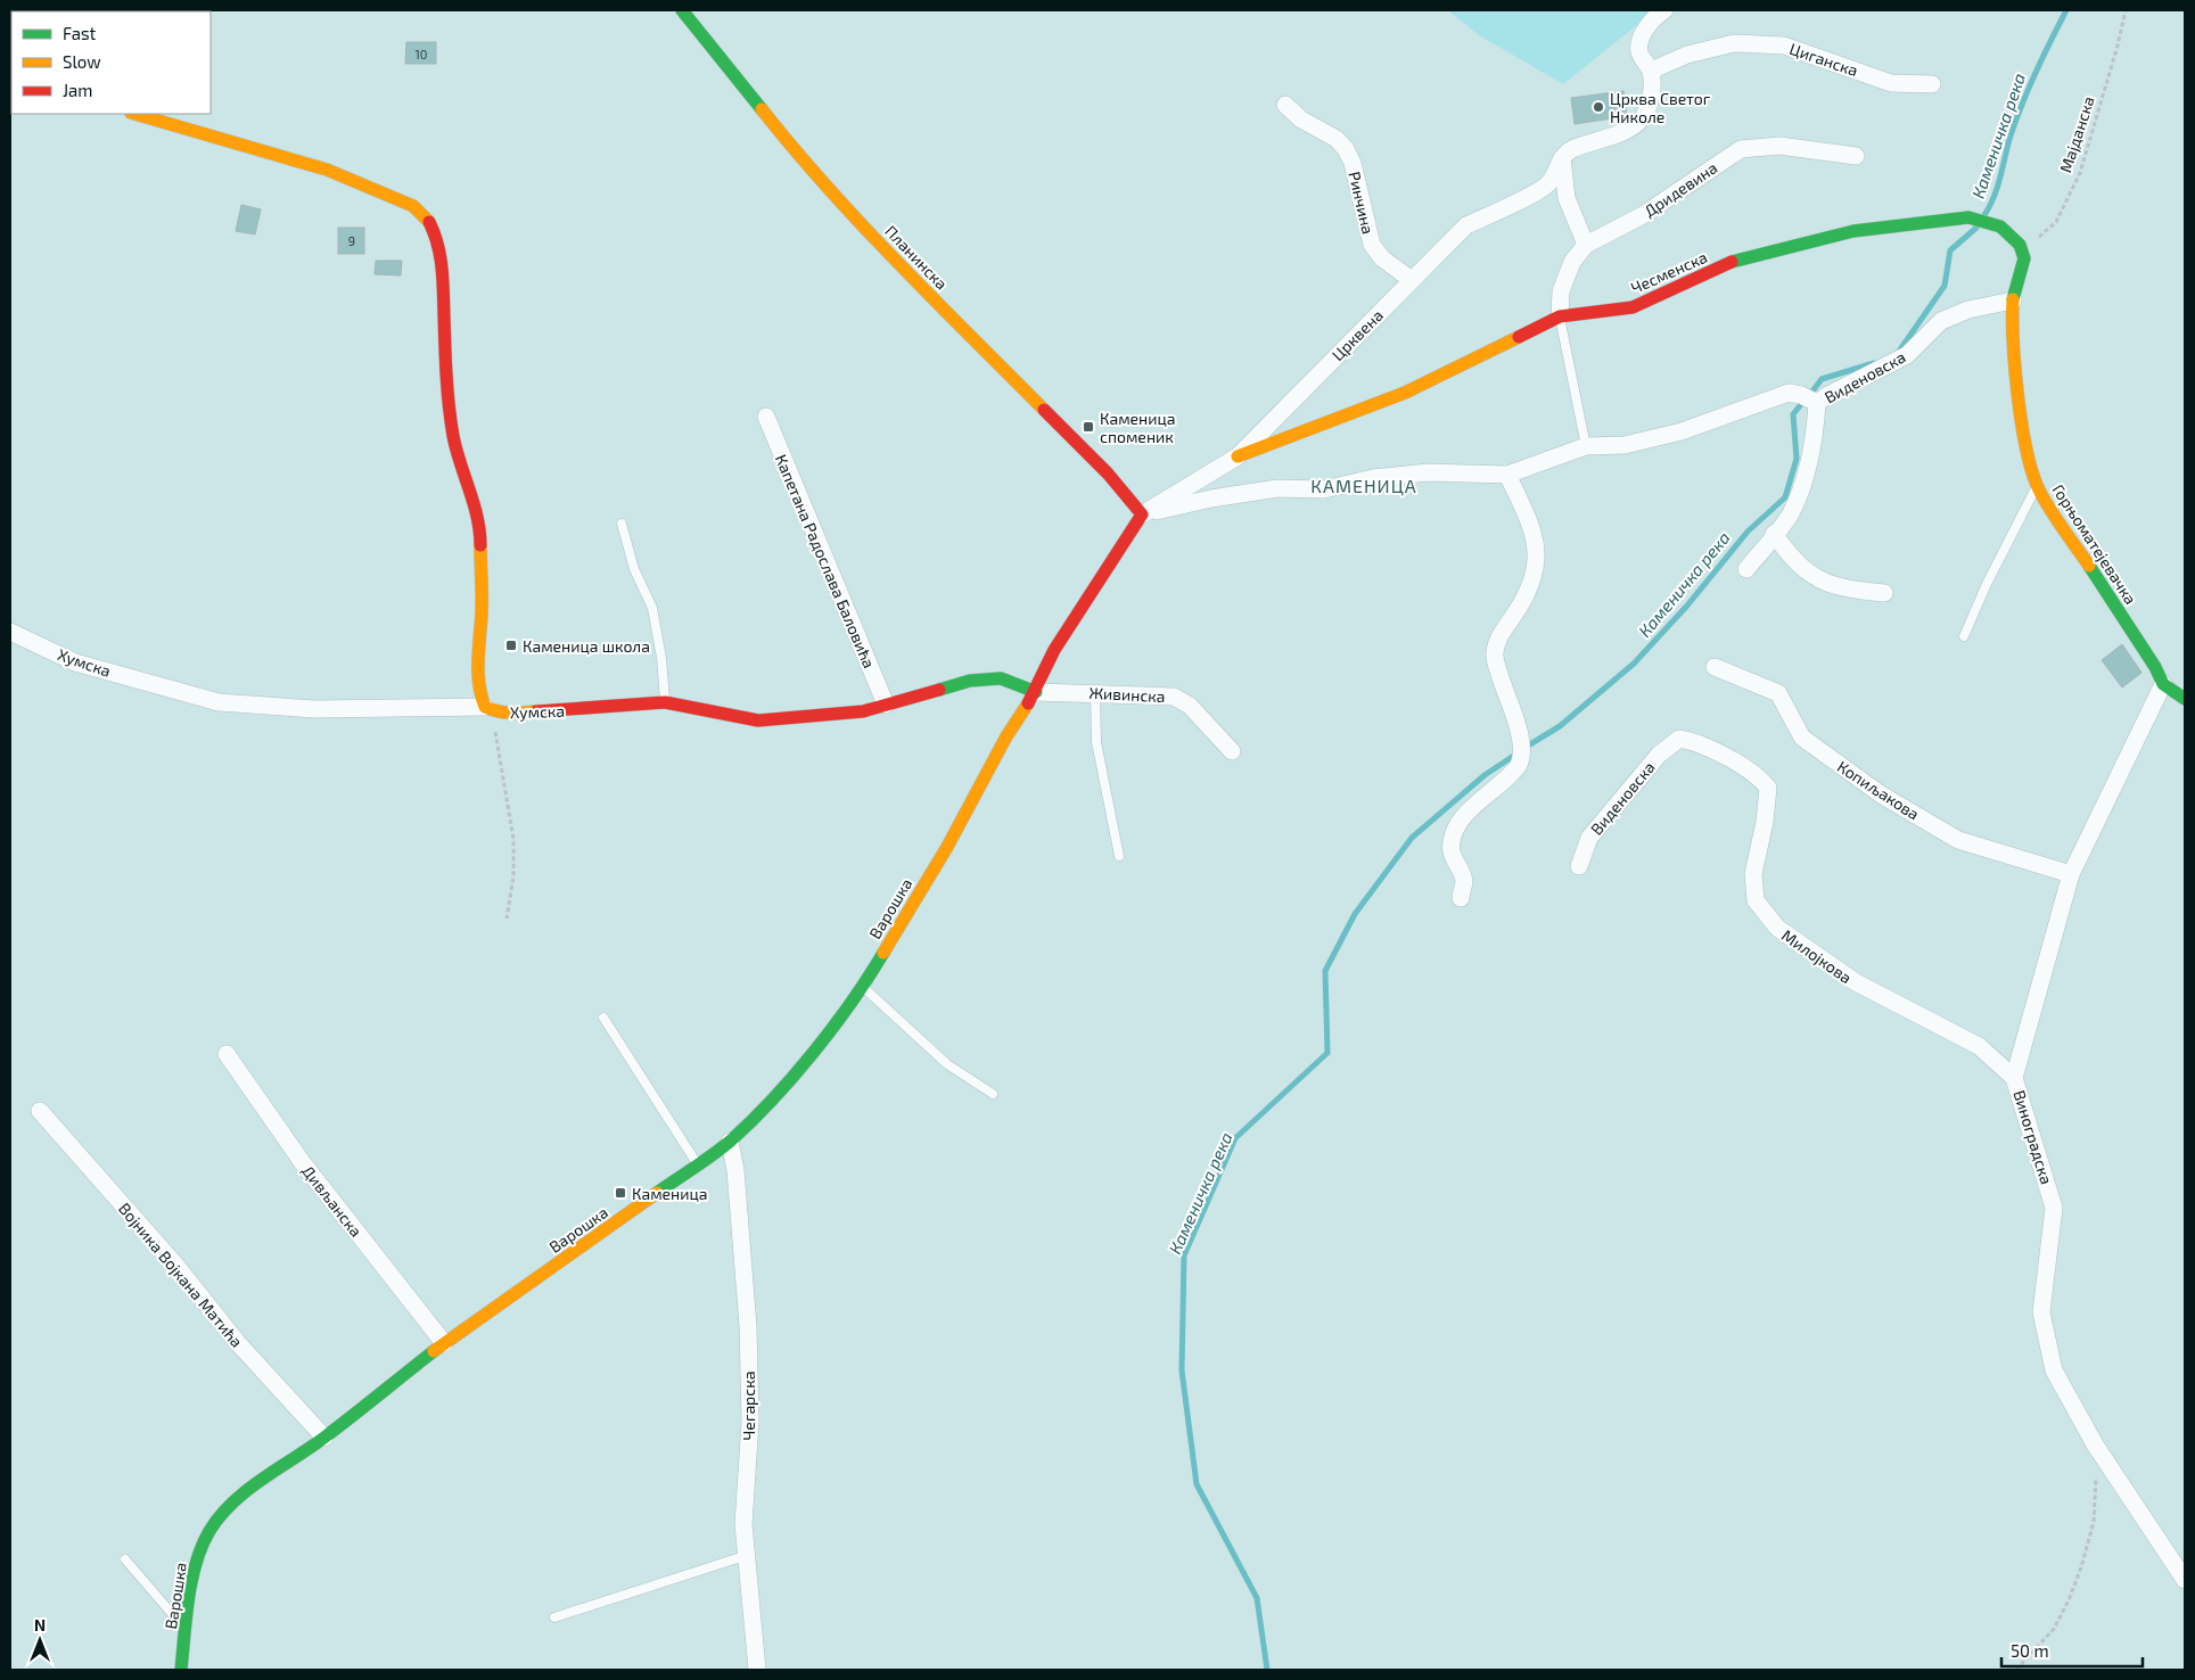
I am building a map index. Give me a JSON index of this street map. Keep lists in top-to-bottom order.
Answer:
{
  "streets": {
    "street": [
      "Циганска",
      "Дридевина",
      "Ринчина",
      "Планинска",
      "Чесменска",
      "Црквена",
      "Виденовска",
      "Горњоматејевачка",
      "Капетана Радослава Баловића",
      "Хумска",
      "Живинска",
      "Копиљакова",
      "Варошка",
      "Милојкова",
      "Виноградска",
      "Дивљанска",
      "Војника Војкана Матића",
      "Чегарска"
    ],
    "path": ["Мајданска"]
  },
  "crossings": [
    ["Мајданска", "Чесменска"],
    ["Мајданска", "Горњоматејевачка"],
    ["Дридевина", "Чесменска"],
    ["Ринчина", "Црквена"],
    ["Планинска", "Црквена"],
    ["Чесменска", "Црквена"],
    ["Чесменска", "Горњоматејевачка"],
    ["Црквена", "Хумска"],
    ["Црквена", "Живинска"],
    ["Црквена", "Варошка"],
    ["Виденовска", "Горњоматејевачка"],
    ["Виденовска", "Милојкова"],
    ["Горњоматејевачка", "Виноградска"],
    ["Капетана Радослава Баловића", "Хумска"],
    ["Хумска", "Живинска"],
    ["Хумска", "Варошка"],
    ["Живинска", "Варошка"],
    ["Копиљакова", "Виноградска"],
    ["Варошка", "Дивљанска"],
    ["Варошка", "Војника Војкана Матића"],
    ["Варошка", "Чегарска"],
    ["Милојкова", "Виноградска"]
  ],
  "districts": ["КАМЕНИЦА"],
  "water": ["Каменичка река"],
  "places": {
    "other": ["Црква Светог Николе"],
    "transit": ["Каменица споменик", "Каменица школа", "Каменица"]
  },
  "house_numbers": ["10", "9"],
  "legend": ["Fast", "Slow", "Jam"],
  "scale_bar": "50 m",
  "north": "top"
}
